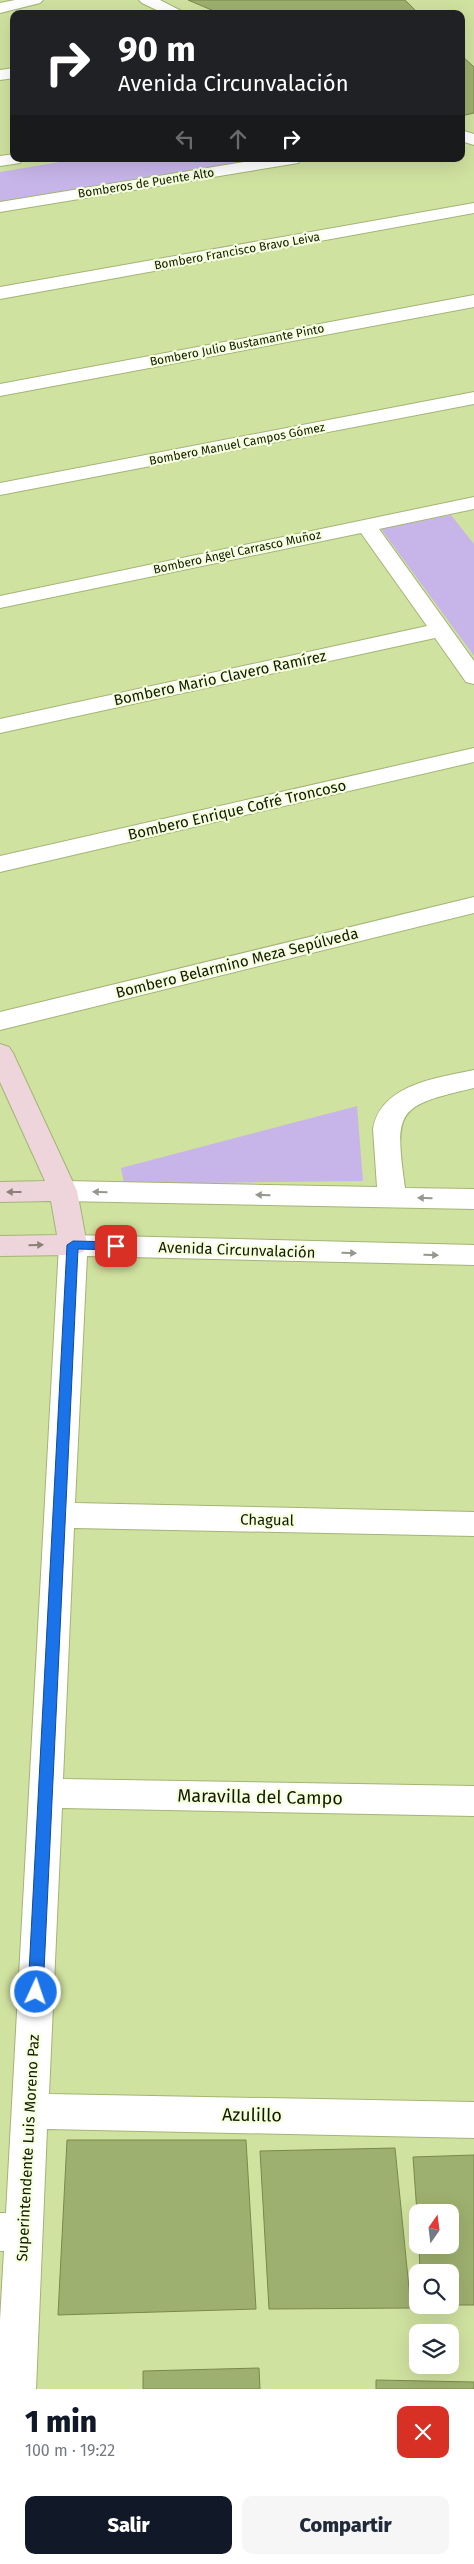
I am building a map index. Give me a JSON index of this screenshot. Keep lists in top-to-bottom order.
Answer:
{
  "streets": {
    "street": [
      "Bomberos de Puente Alto",
      "Bombero Francisco Bravo Leiva",
      "Bombero Julio Bustamante Pinto",
      "Bombero Manuel Campos Gómez",
      "Bombero Ángel Carrasco Muñoz",
      "Bombero Mario Clavero Ramírez",
      "Bombero Enrique Cofré Troncoso",
      "Bombero Belarmino Meza Sepúlveda",
      "Avenida Circunvalación",
      "Chagual",
      "Maravilla del Campo",
      "Azulillo",
      "Superintendente Luis Moreno Paz"
    ]
  },
  "crossings": [
    ["Avenida Circunvalación", "Superintendente Luis Moreno Paz"],
    ["Chagual", "Superintendente Luis Moreno Paz"],
    ["Maravilla del Campo", "Superintendente Luis Moreno Paz"],
    ["Azulillo", "Superintendente Luis Moreno Paz"]
  ],
  "north": "top",
  "page": {
    "turn": ["90 m", "Avenida Circunvalación"],
    "heading": ["1 min", "100 m · 19:22"],
    "buttons": ["Salir", "Compartir"]
  }
}
